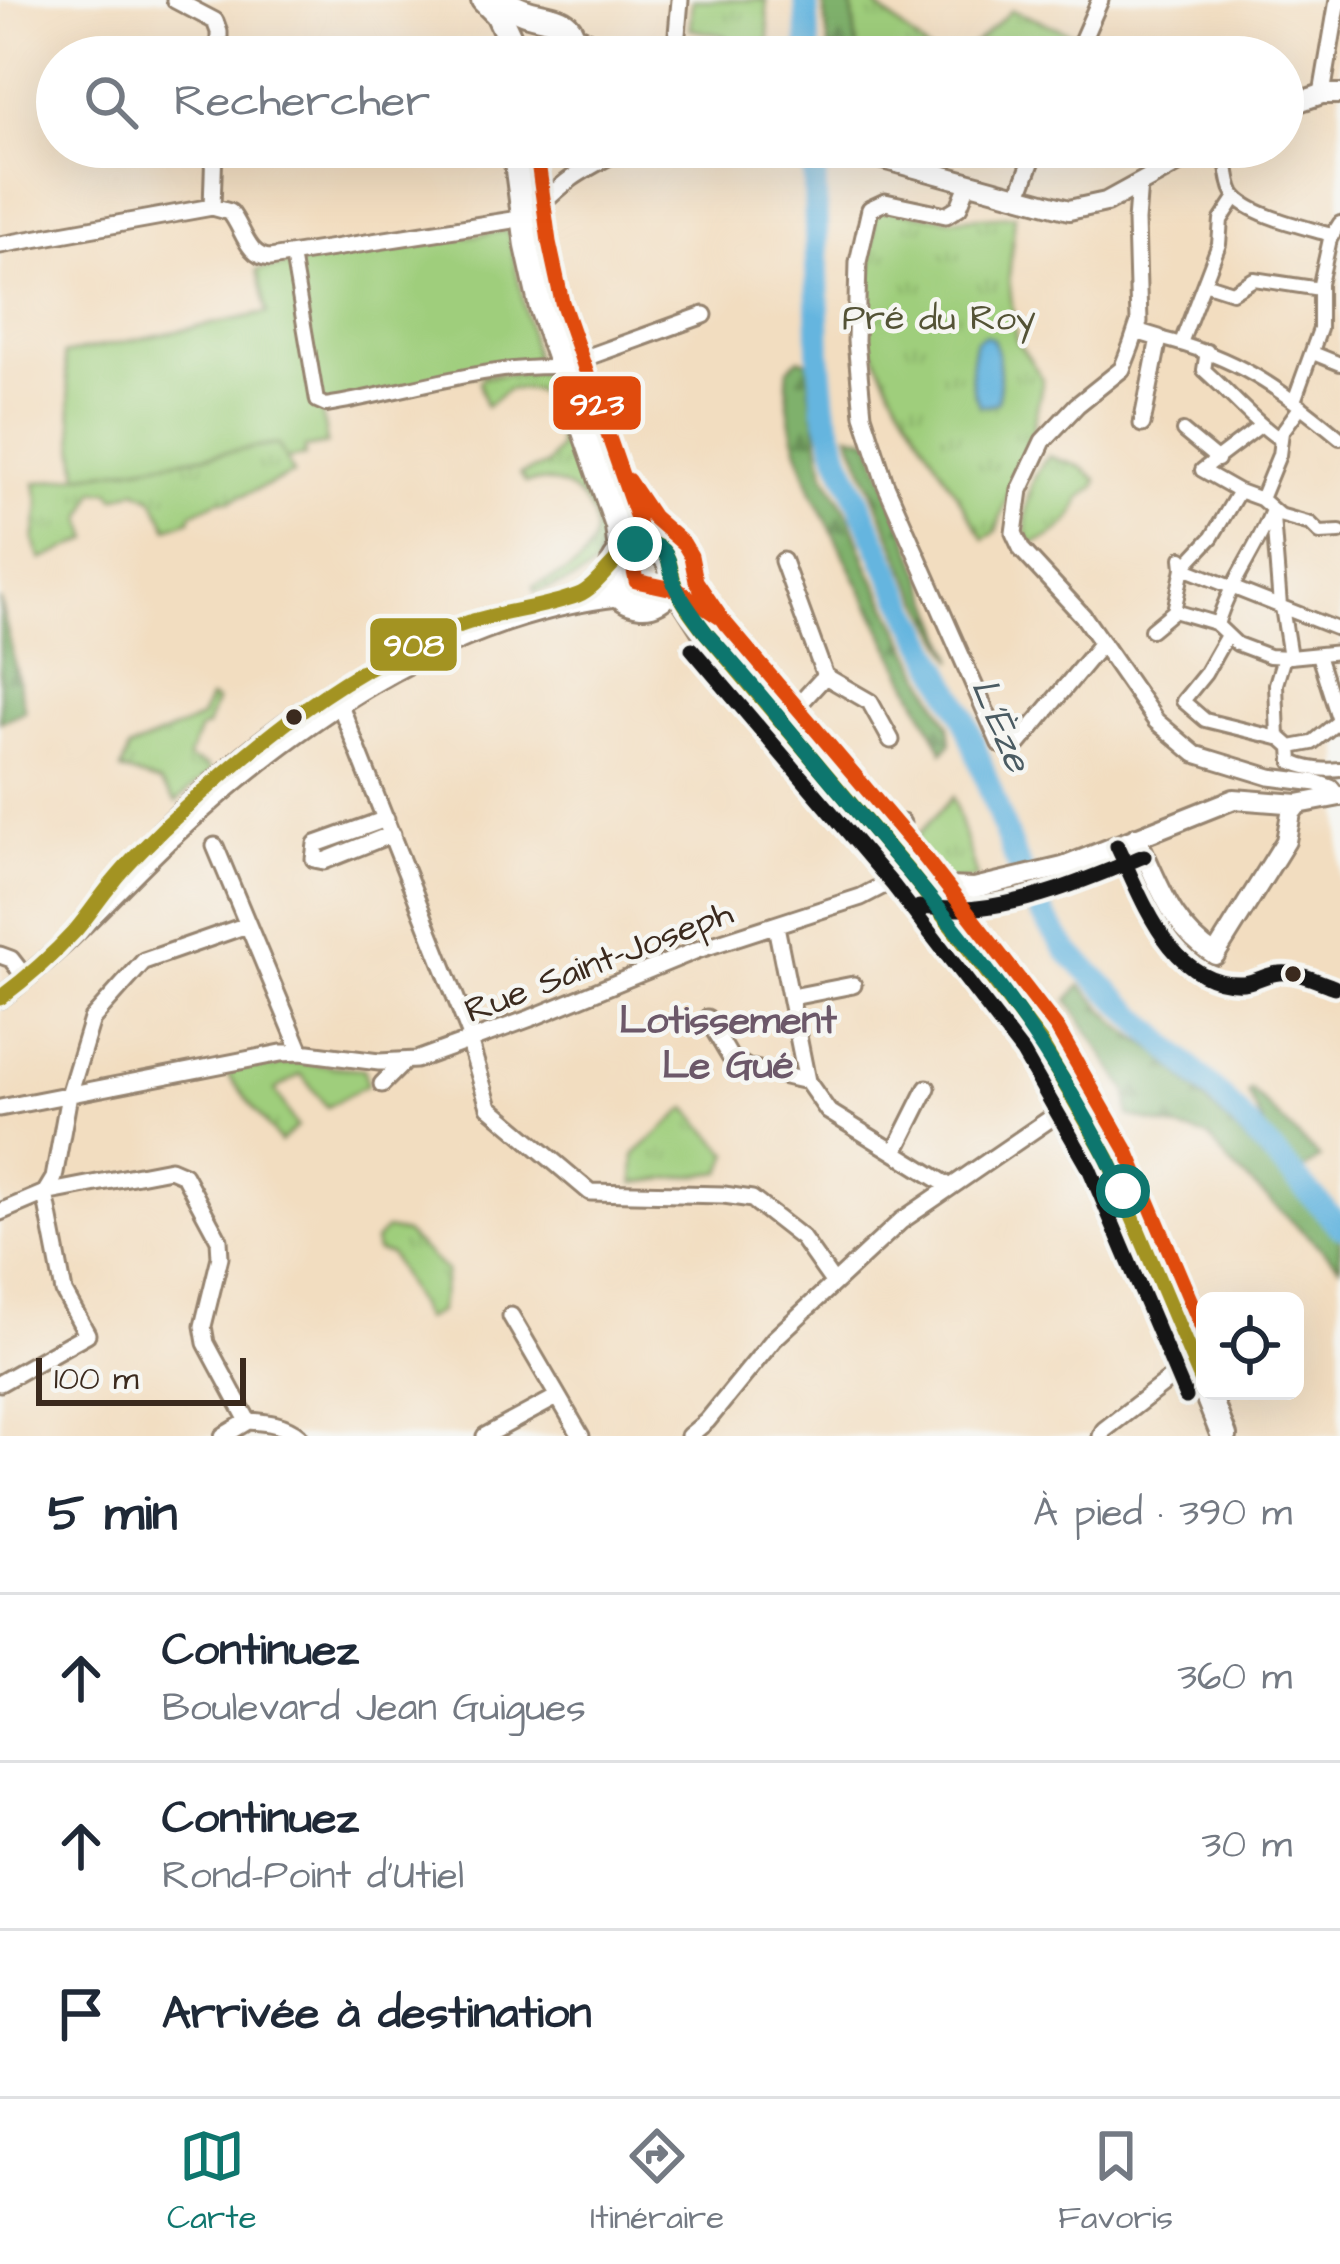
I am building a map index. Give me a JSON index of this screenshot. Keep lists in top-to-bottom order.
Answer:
{
  "streets": {
    "street": ["Rue Saint-Joseph"]
  },
  "districts": ["Lotissement Le Gué"],
  "water": ["L'Èze"],
  "parks": ["Pré du Roy"],
  "lines": ["transit line 923", "transit line 908"],
  "scale_bar": "100 m",
  "page": {
    "search": "Rechercher",
    "scale": "100 m",
    "heading": ["5 min", "À pied · 390 m"],
    "list": [
      ["Continuez", "Boulevard Jean Guigues", "360 m"],
      ["Continuez", "Rond-Point d'Utiel", "30 m"],
      "Arrivée à destination"
    ],
    "nav": ["Carte", "Itinéraire", "Favoris"]
  }
}
